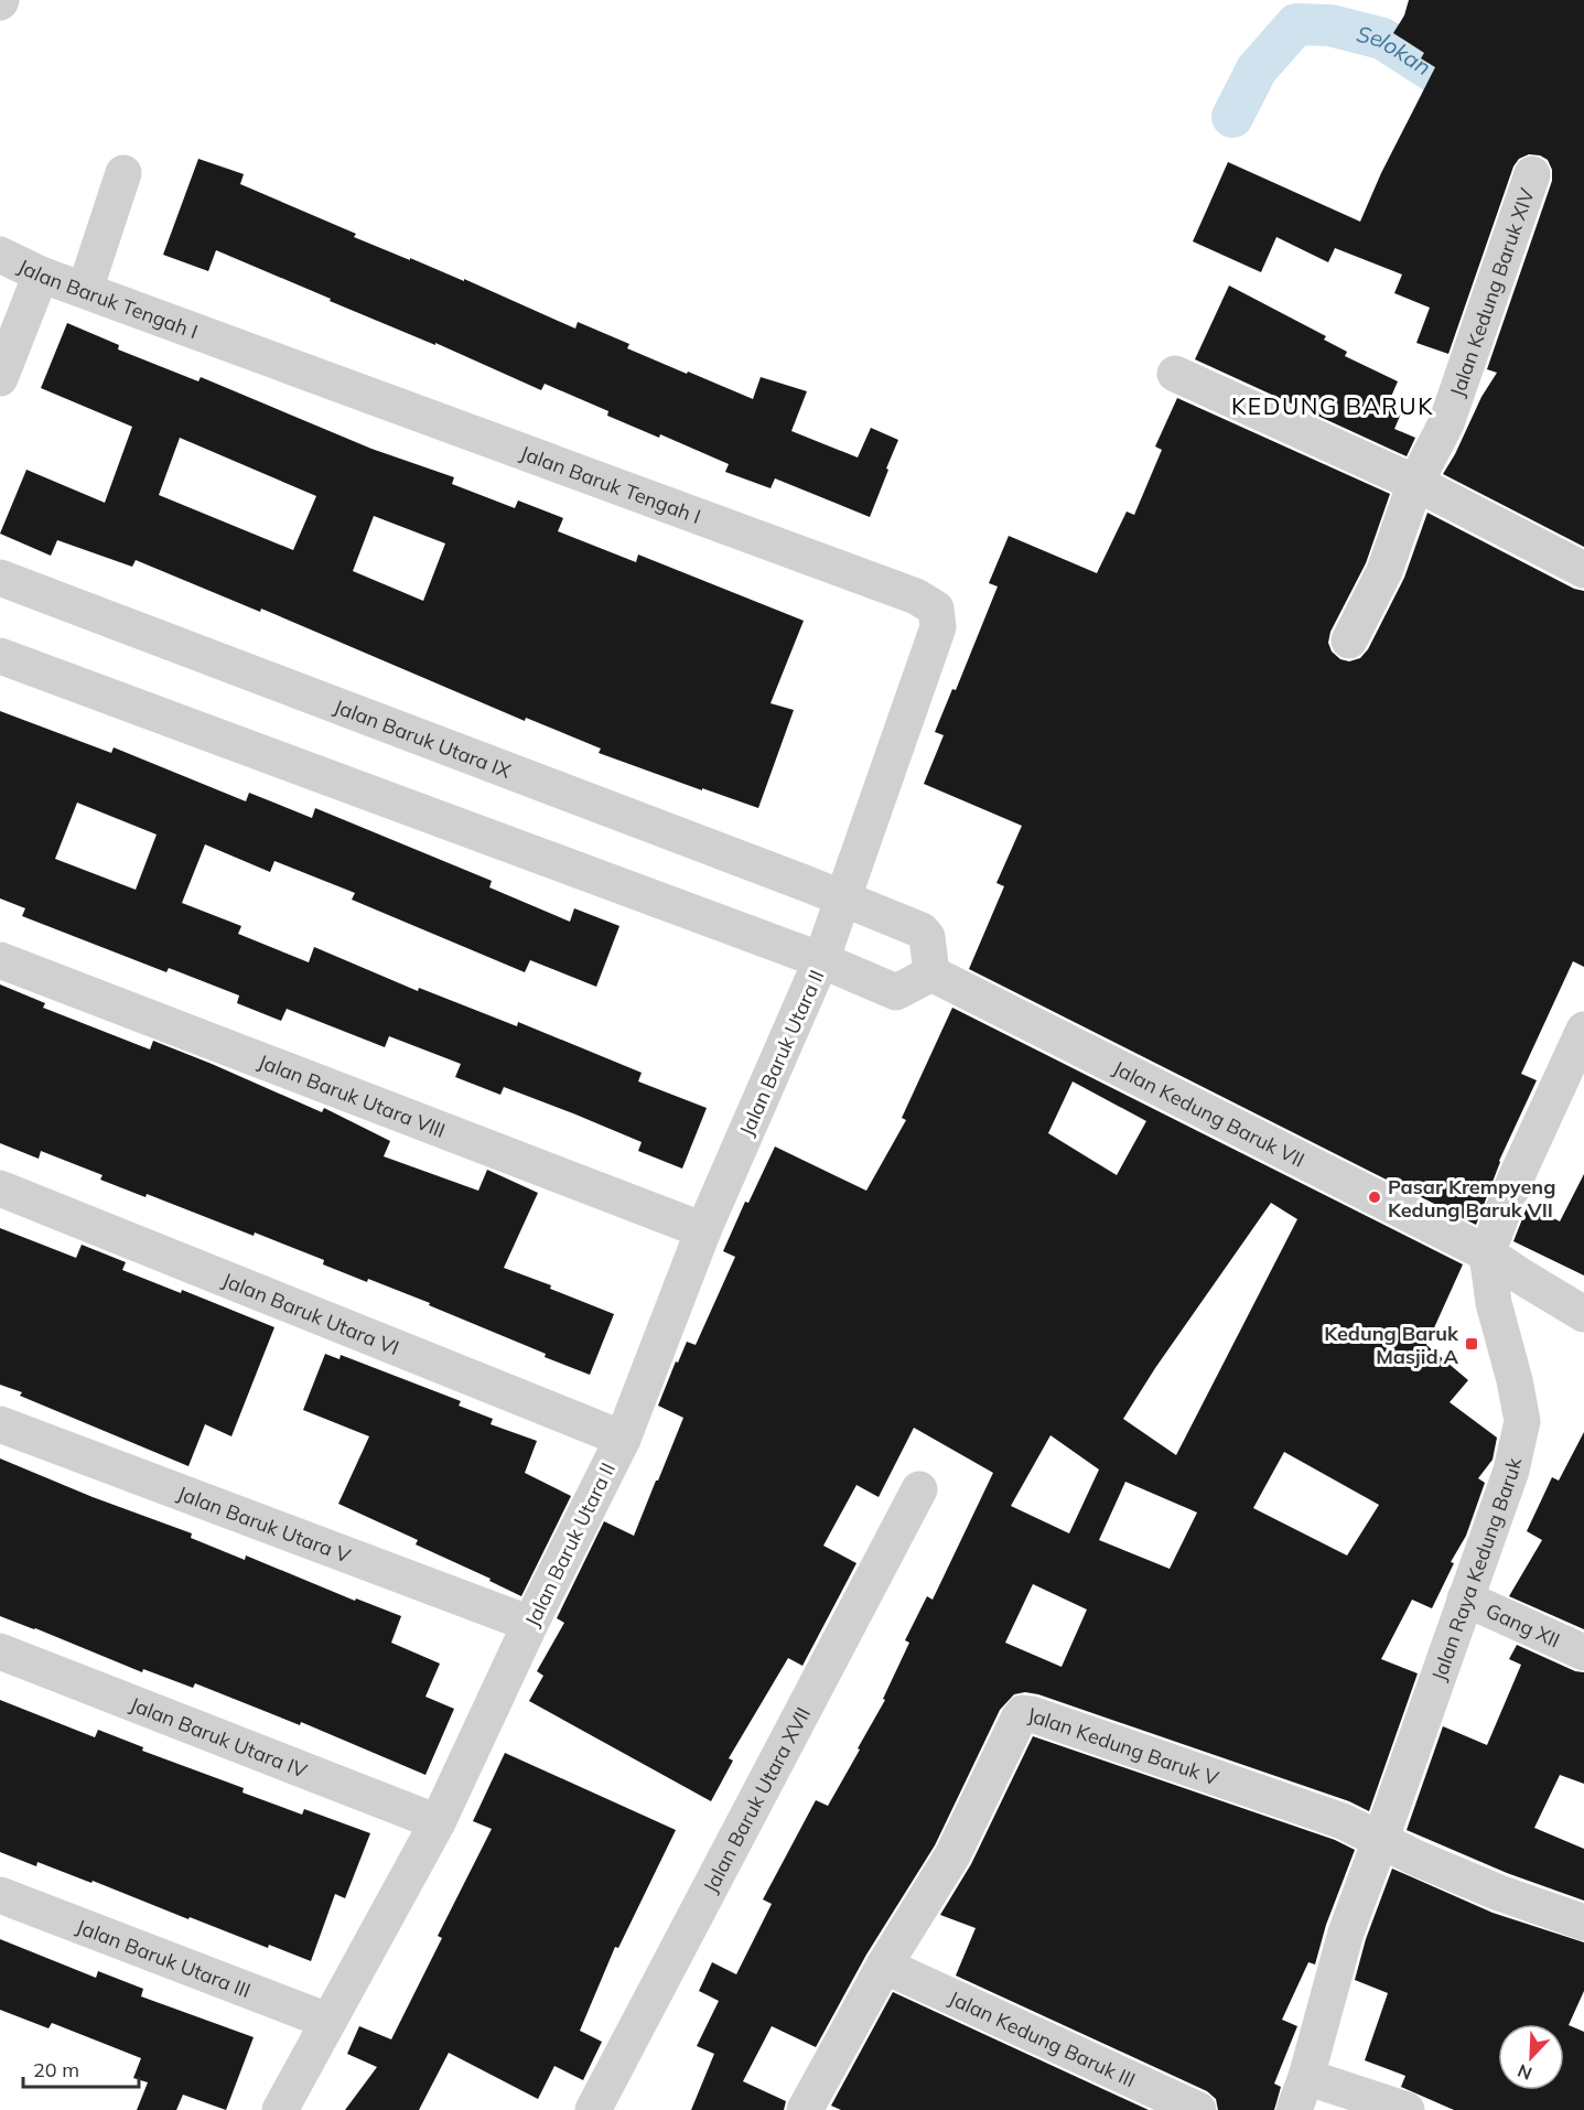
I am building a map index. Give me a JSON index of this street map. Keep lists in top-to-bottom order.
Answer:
{
  "streets": {
    "street": [
      "Jalan Kedung Baruk XIV",
      "Jalan Baruk Tengah I",
      "Jalan Baruk Utara IX",
      "Jalan Baruk Utara II",
      "Jalan Baruk Utara VIII",
      "Jalan Kedung Baruk VII",
      "Jalan Baruk Utara VI",
      "Jalan Baruk Utara V",
      "Jalan Raya Kedung Baruk",
      "Gang XII",
      "Jalan Baruk Utara IV",
      "Jalan Kedung Baruk V",
      "Jalan Baruk Utara XVII",
      "Jalan Baruk Utara III",
      "Jalan Kedung Baruk III"
    ]
  },
  "crossings": [
    ["Jalan Baruk Tengah I", "Jalan Baruk Utara IX"],
    ["Jalan Baruk Tengah I", "Jalan Baruk Utara II"],
    ["Jalan Baruk Utara IX", "Jalan Baruk Utara II"],
    ["Jalan Baruk Utara II", "Jalan Baruk Utara VIII"],
    ["Jalan Baruk Utara II", "Jalan Baruk Utara VI"],
    ["Jalan Baruk Utara II", "Jalan Baruk Utara V"],
    ["Jalan Baruk Utara II", "Jalan Baruk Utara IV"],
    ["Jalan Baruk Utara II", "Jalan Baruk Utara III"],
    ["Jalan Kedung Baruk VII", "Jalan Raya Kedung Baruk"],
    ["Jalan Raya Kedung Baruk", "Gang XII"],
    ["Jalan Raya Kedung Baruk", "Jalan Kedung Baruk V"],
    ["Jalan Kedung Baruk V", "Jalan Kedung Baruk III"]
  ],
  "districts": ["KEDUNG BARUK"],
  "water": ["Selokan"],
  "places": {
    "other": ["Pasar Krempyeng Kedung Baruk VII"],
    "transit": ["Kedung Baruk Masjid A"]
  },
  "scale_bar": "20 m",
  "north": "bottom left"
}
